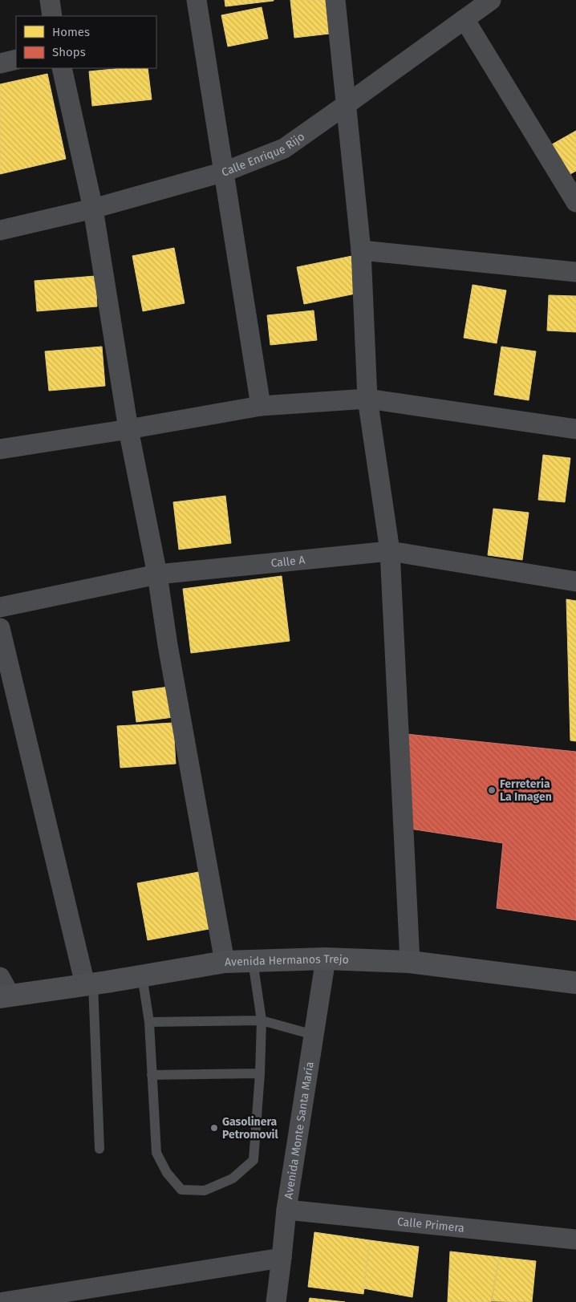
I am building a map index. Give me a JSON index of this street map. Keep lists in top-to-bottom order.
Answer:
{
  "streets": {
    "main road": ["Avenida Hermanos Trejo"],
    "street": [
      "Calle Enrique Rijo",
      "Calle A",
      "Avenida Monte Santa María",
      "Calle Primera"
    ]
  },
  "crossings": [
    ["Avenida Hermanos Trejo", "Avenida Monte Santa María"],
    ["Avenida Monte Santa María", "Calle Primera"]
  ],
  "places": ["Ferreteria La Imagen", "Gasolinera Petromovil"],
  "legend": ["Homes", "Shops"]
}
